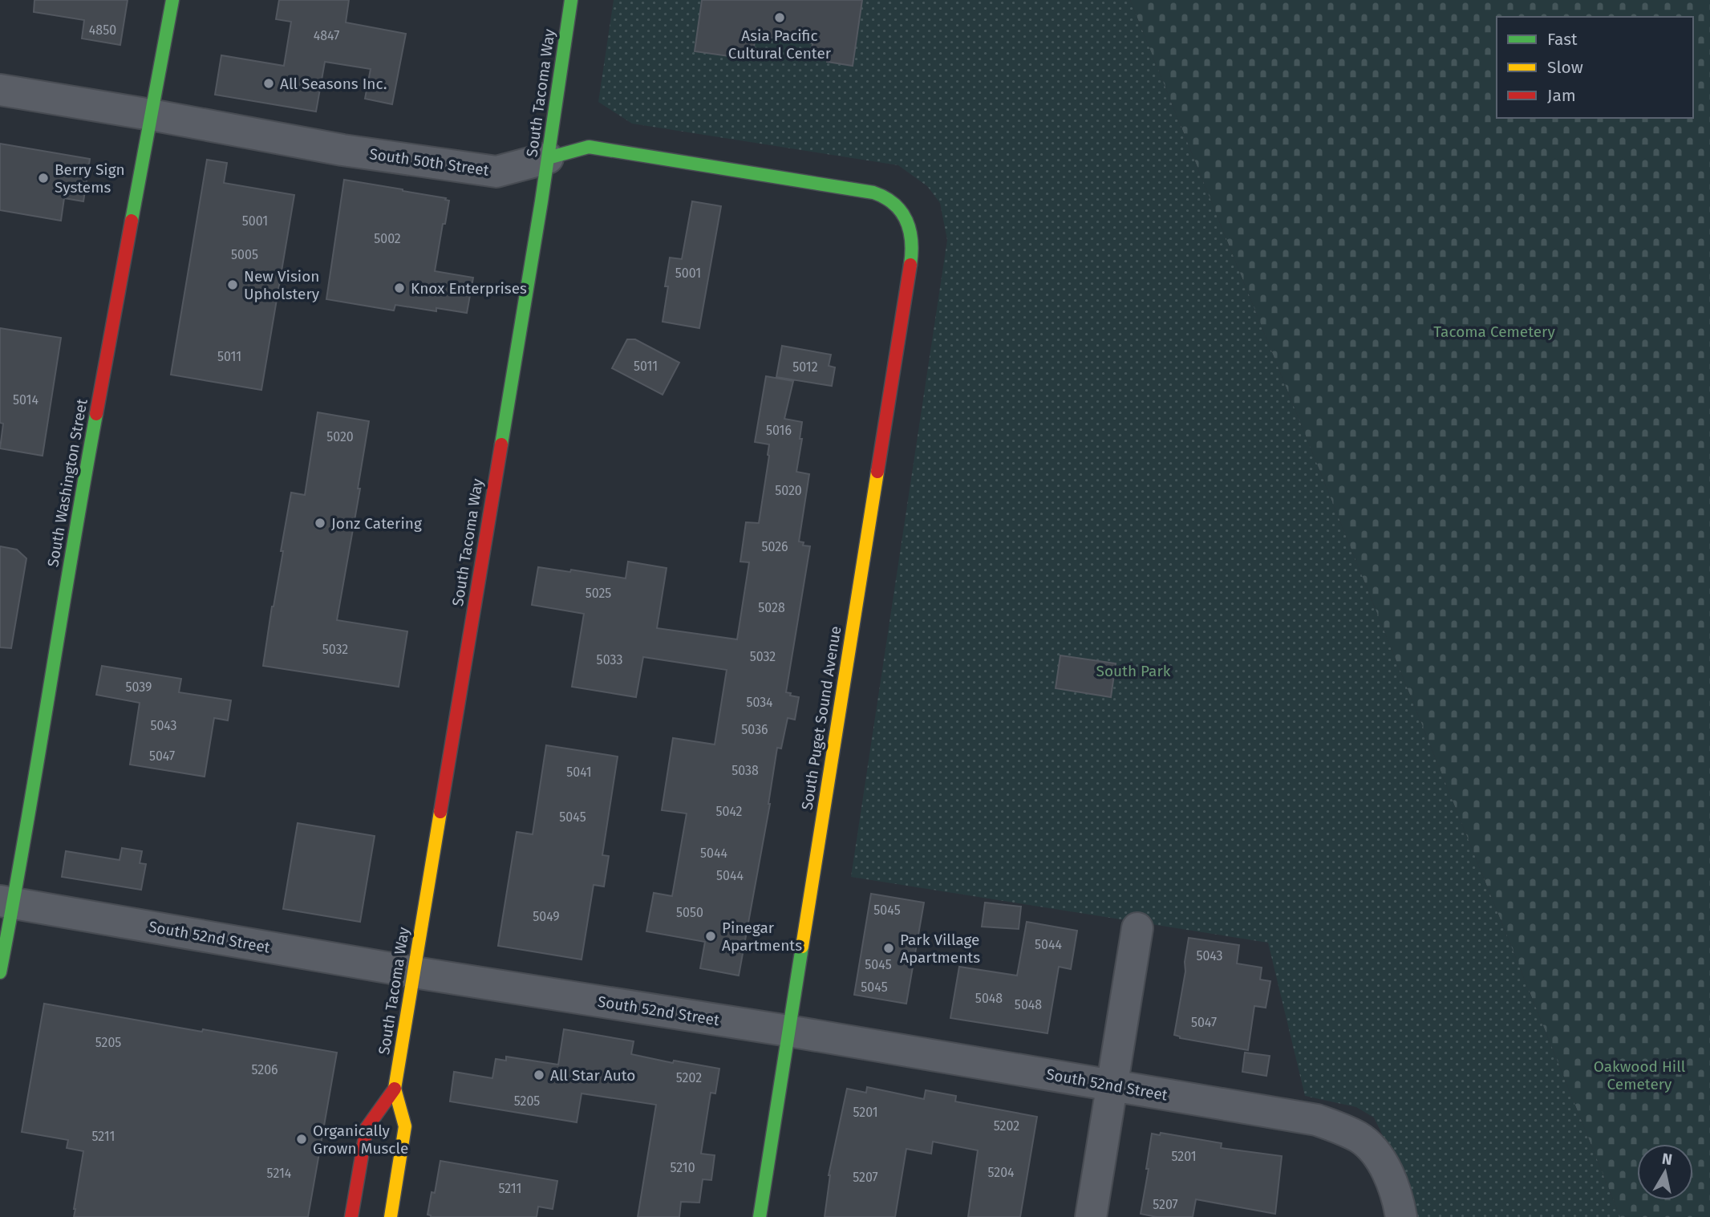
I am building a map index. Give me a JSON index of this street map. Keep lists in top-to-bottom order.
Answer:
{
  "streets": {
    "street": [
      "South Tacoma Way",
      "South 50th Street",
      "South Washington Street",
      "South Puget Sound Avenue",
      "South 52nd Street"
    ]
  },
  "crossings": [
    ["South Tacoma Way", "South 50th Street"],
    ["South Tacoma Way", "South 52nd Street"],
    ["South 50th Street", "South Washington Street"],
    ["South 50th Street", "South Puget Sound Avenue"],
    ["South Washington Street", "South 52nd Street"],
    ["South Puget Sound Avenue", "South 52nd Street"]
  ],
  "parks": ["Tacoma Cemetery", "South Park", "Oakwood Hill Cemetery"],
  "places": [
    "Asia Pacific Cultural Center",
    "All Seasons Inc.",
    "Berry Sign Systems",
    "New Vision Upholstery",
    "Knox Enterprises",
    "Jonz Catering",
    "Pinegar Apartments",
    "Park Village Apartments",
    "All Star Auto",
    "Organically Grown Muscle"
  ],
  "house_numbers": [
    "4850",
    "4847",
    "5001",
    "5002",
    "5005",
    "5001",
    "5011",
    "5011",
    "5012",
    "5014",
    "5016",
    "5020",
    "5020",
    "5026",
    "5025",
    "5028",
    "5032",
    "5032",
    "5033",
    "5039",
    "5034",
    "5043",
    "5036",
    "5047",
    "5038",
    "5041",
    "5042",
    "5045",
    "5044",
    "5044",
    "5045",
    "5050",
    "5049",
    "5044",
    "5043",
    "5045",
    "5045",
    "5048",
    "5048",
    "5047",
    "5205",
    "5206",
    "5202",
    "5205",
    "5201",
    "5202",
    "5211",
    "5201",
    "5210",
    "5204",
    "5214",
    "5207",
    "5211",
    "5207"
  ],
  "legend": ["Fast", "Slow", "Jam"],
  "north": "top"
}
